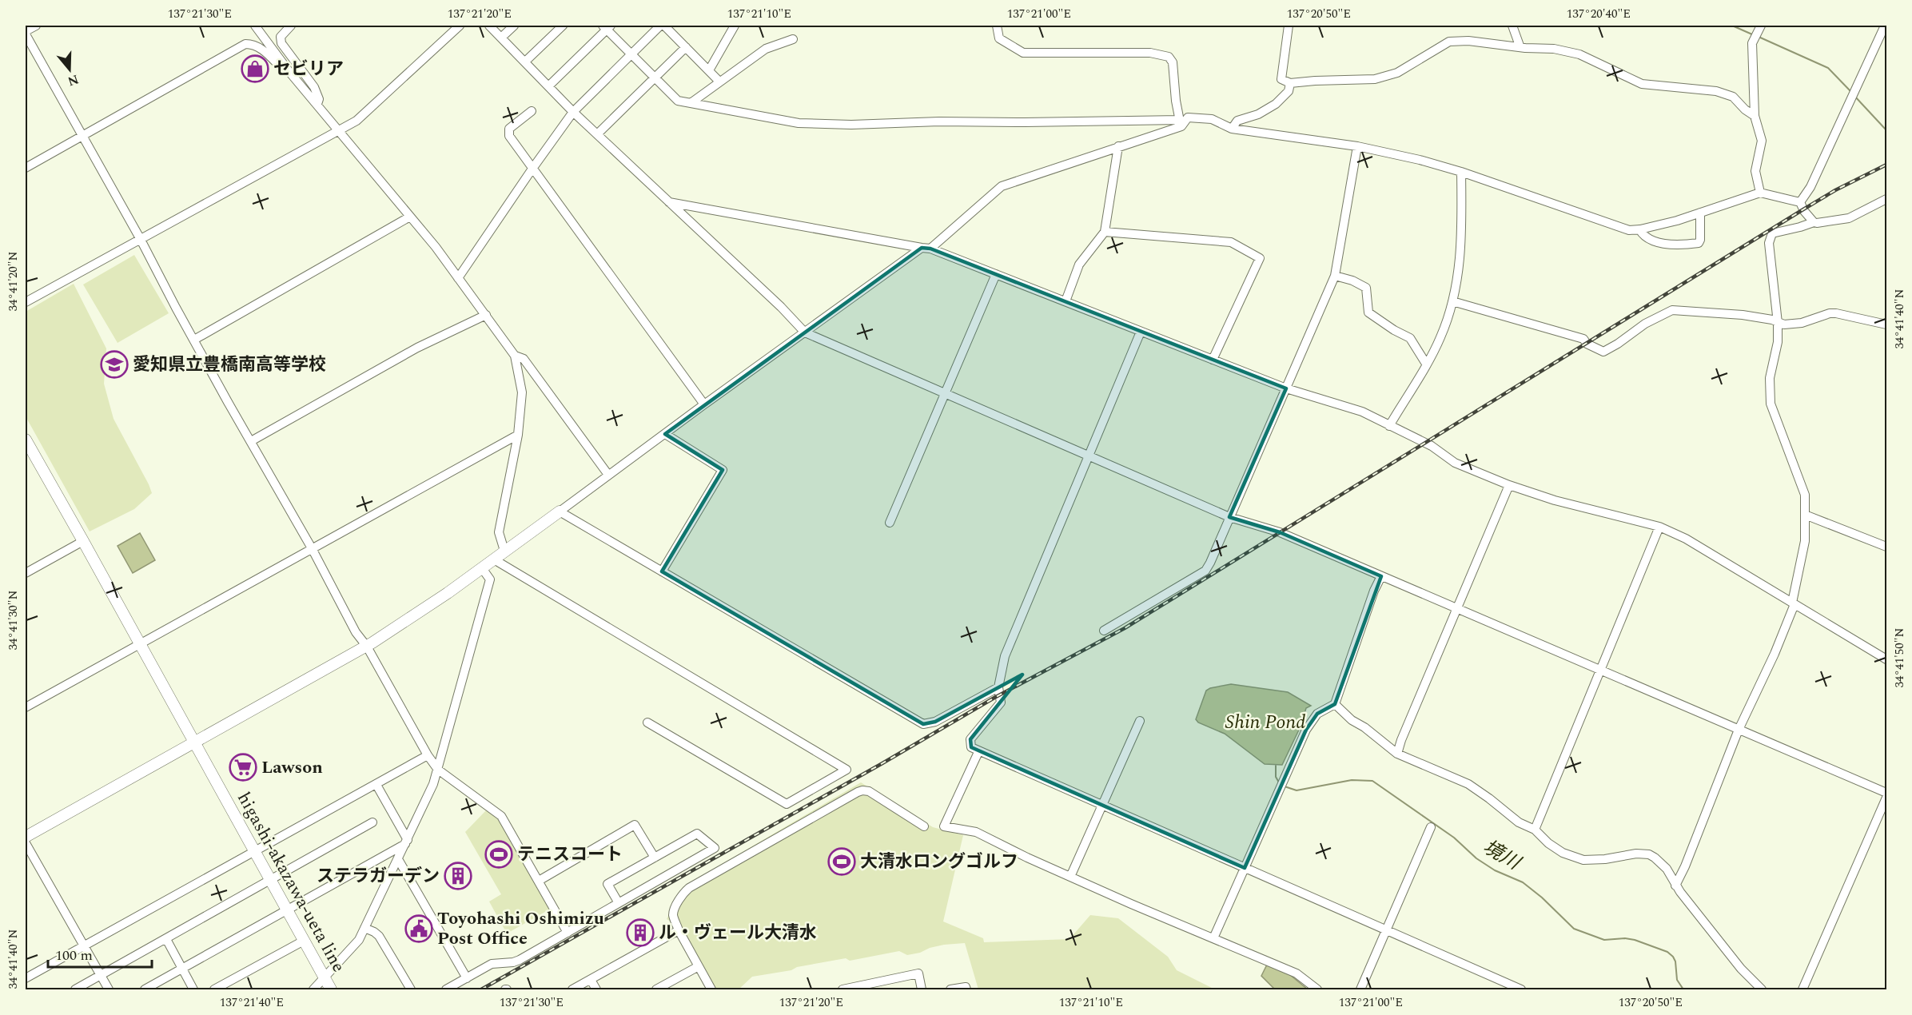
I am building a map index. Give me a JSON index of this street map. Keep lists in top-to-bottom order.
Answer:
{
  "streets": {
    "main road": ["higashi-akazawa-ueta line"]
  },
  "water": ["Shin Pond", "境川"],
  "places": {
    "shop": ["セビリア"],
    "school or university": ["愛知県立豊橋南高等学校"],
    "supermarket": ["Lawson"],
    "sports": ["テニスコート", "大清水ロングゴルフ"],
    "building": ["ステラガーデン", "ル・ヴェール大清水"],
    "public building": ["Toyohashi Oshimizu Post Office"]
  },
  "scale_bar": "100 m",
  "north": "bottom",
  "coordinates": [
    "137°21'30\"E",
    "137°21'20\"E",
    "137°21'10\"E",
    "137°21'00\"E",
    "137°20'50\"E",
    "137°20'40\"E",
    "34°41'20\"N",
    "34°41'40\"N",
    "34°41'30\"N",
    "34°41'50\"N",
    "137°21'40\"E"
  ]
}
